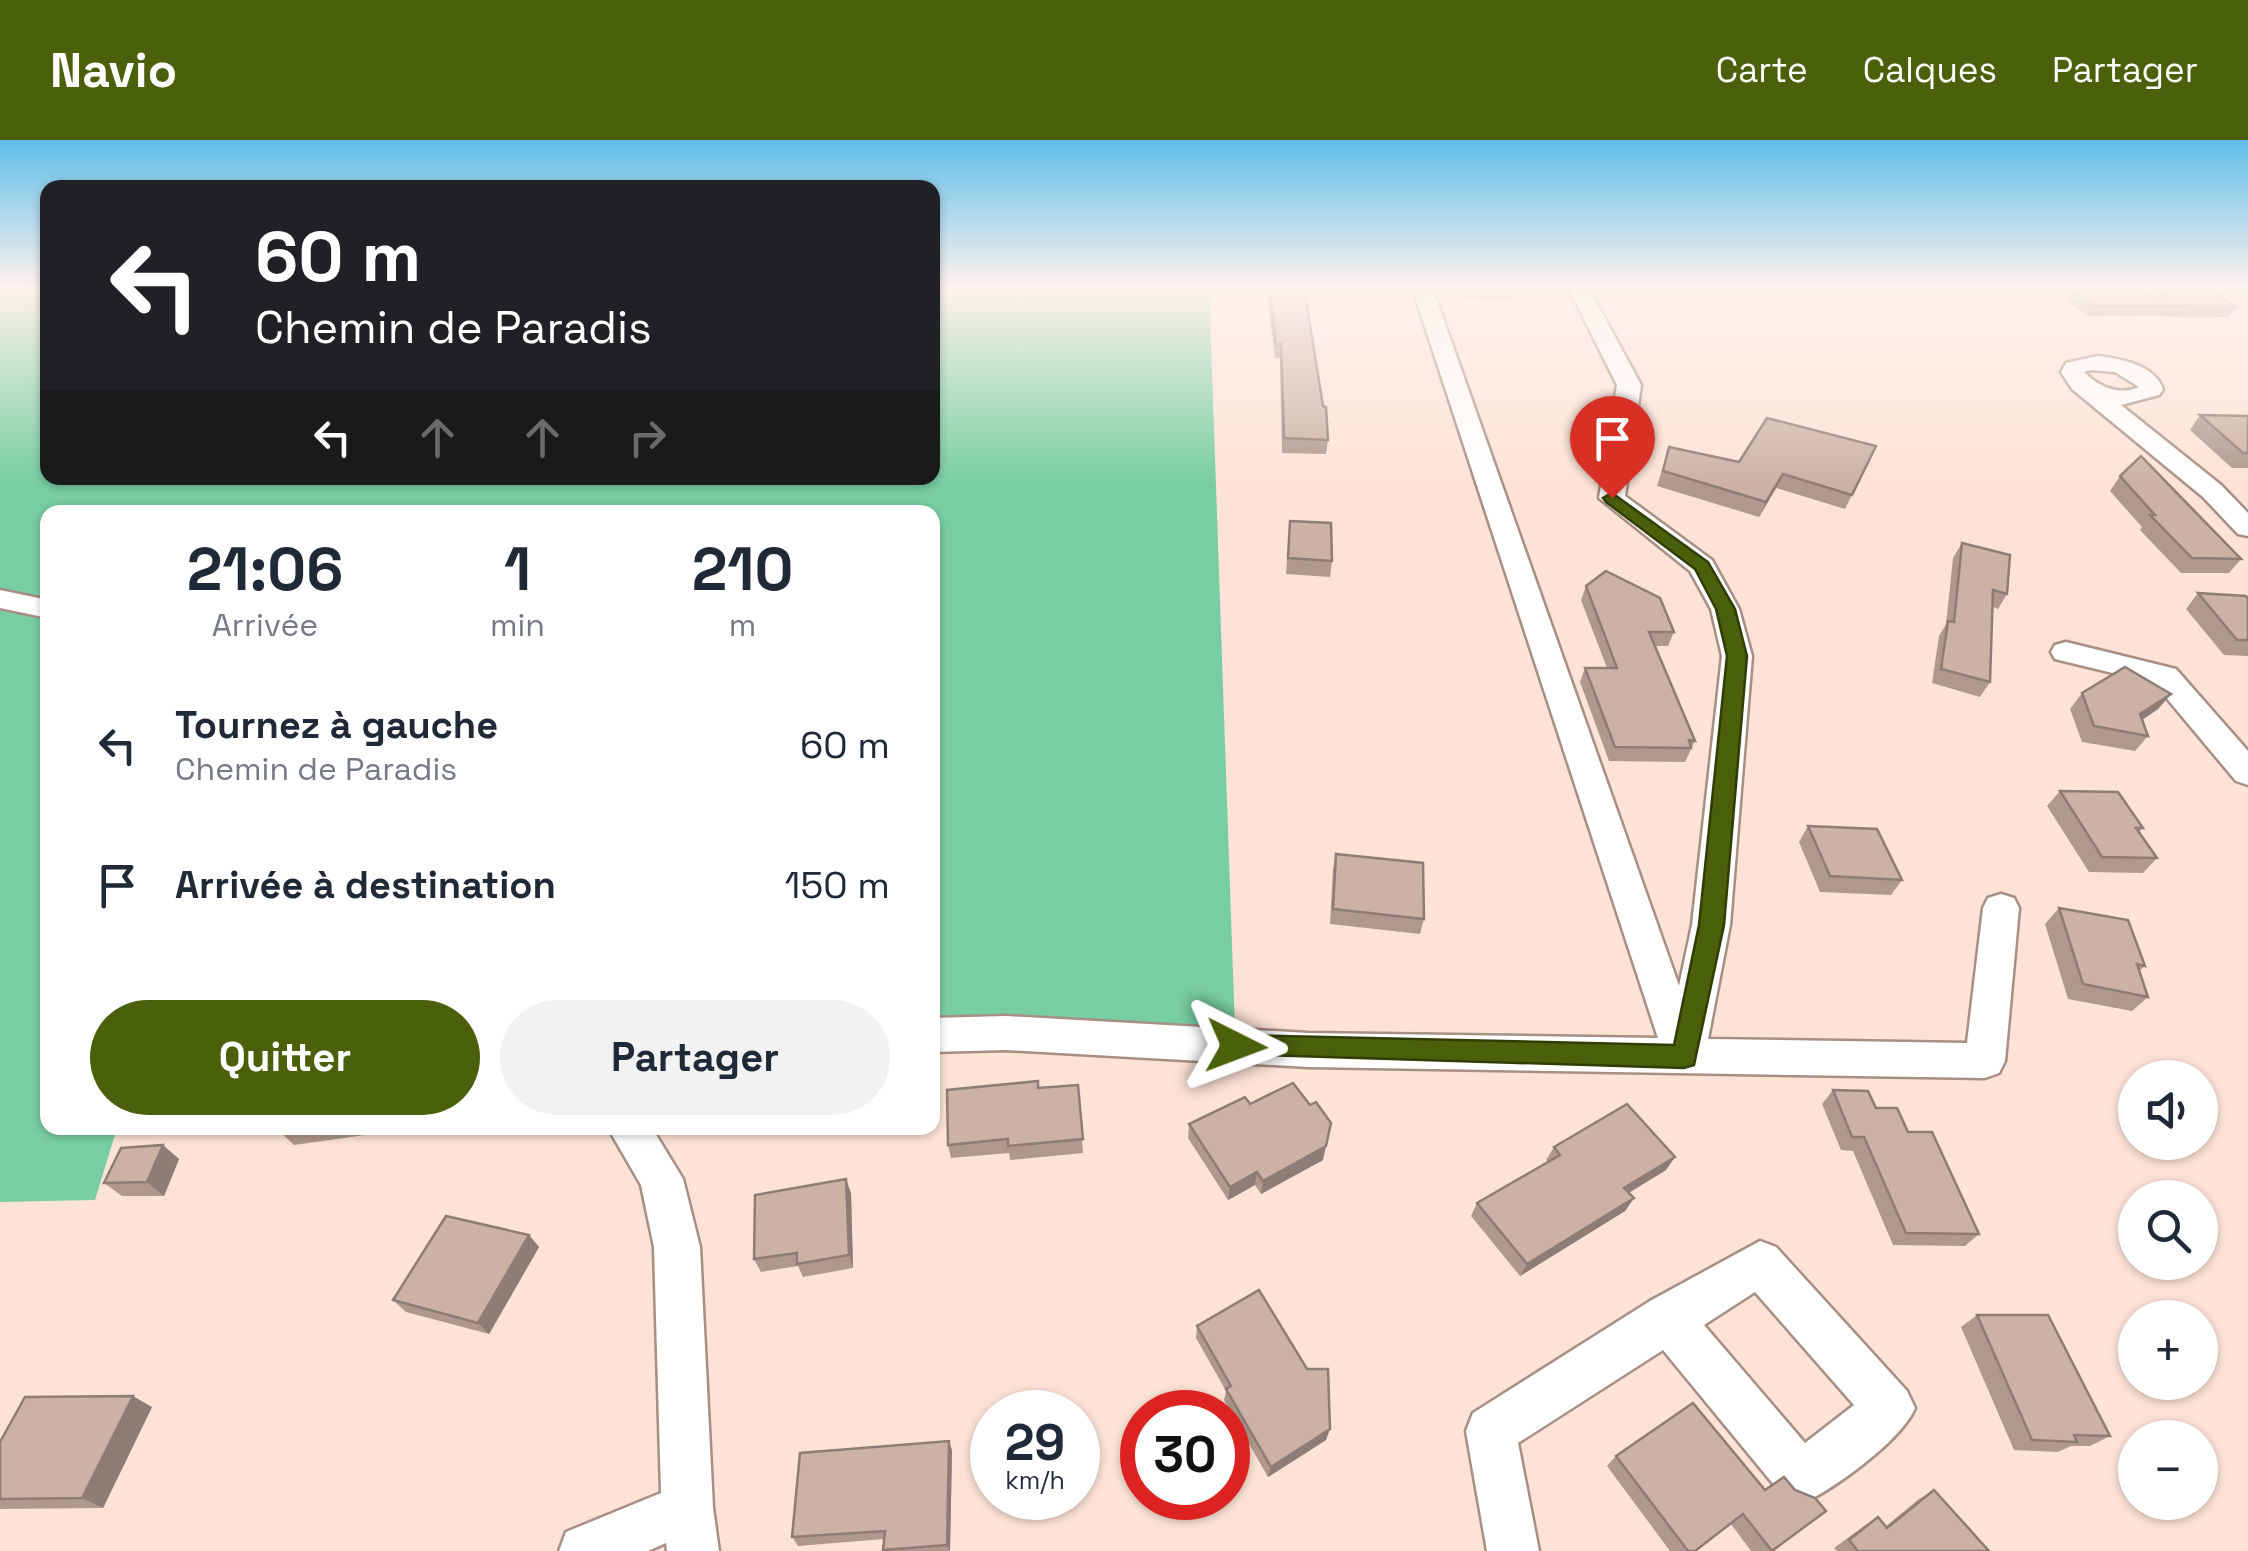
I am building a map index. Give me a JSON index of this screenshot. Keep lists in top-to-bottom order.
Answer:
{
  "page": {
    "header": "Navio",
    "nav": ["Carte", "Calques", "Partager"],
    "turn": ["60 m", "Chemin de Paradis"],
    "eta": [
      "21:06",
      "Arrivée",
      "1",
      "min",
      "210",
      "m"
    ],
    "list": [
      {
        "name": "Tournez à gauche",
        "note": "Chemin de Paradis",
        "value": "60 m"
      },
      {
        "name": "Arrivée à destination",
        "value": "150 m"
      }
    ],
    "buttons": ["Quitter", "Partager"],
    "map_buttons": ["+", "−"],
    "speed": "29 km/h",
    "limit": "30"
  }
}
